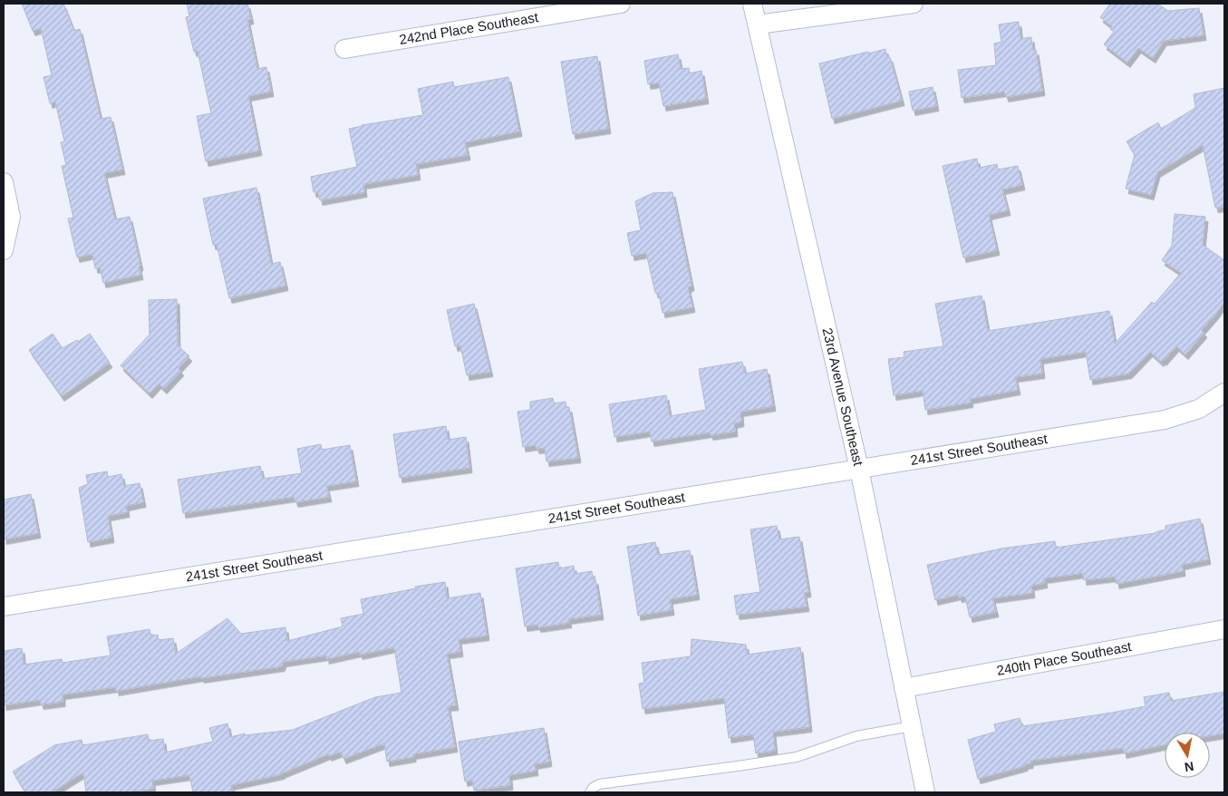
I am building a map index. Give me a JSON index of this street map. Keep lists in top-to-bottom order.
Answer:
{
  "streets": {
    "street": [
      "242nd Place Southeast",
      "23rd Avenue Southeast",
      "241st Street Southeast",
      "240th Place Southeast"
    ]
  },
  "crossings": [
    ["23rd Avenue Southeast", "241st Street Southeast"],
    ["23rd Avenue Southeast", "240th Place Southeast"]
  ],
  "north": "bottom"
}
